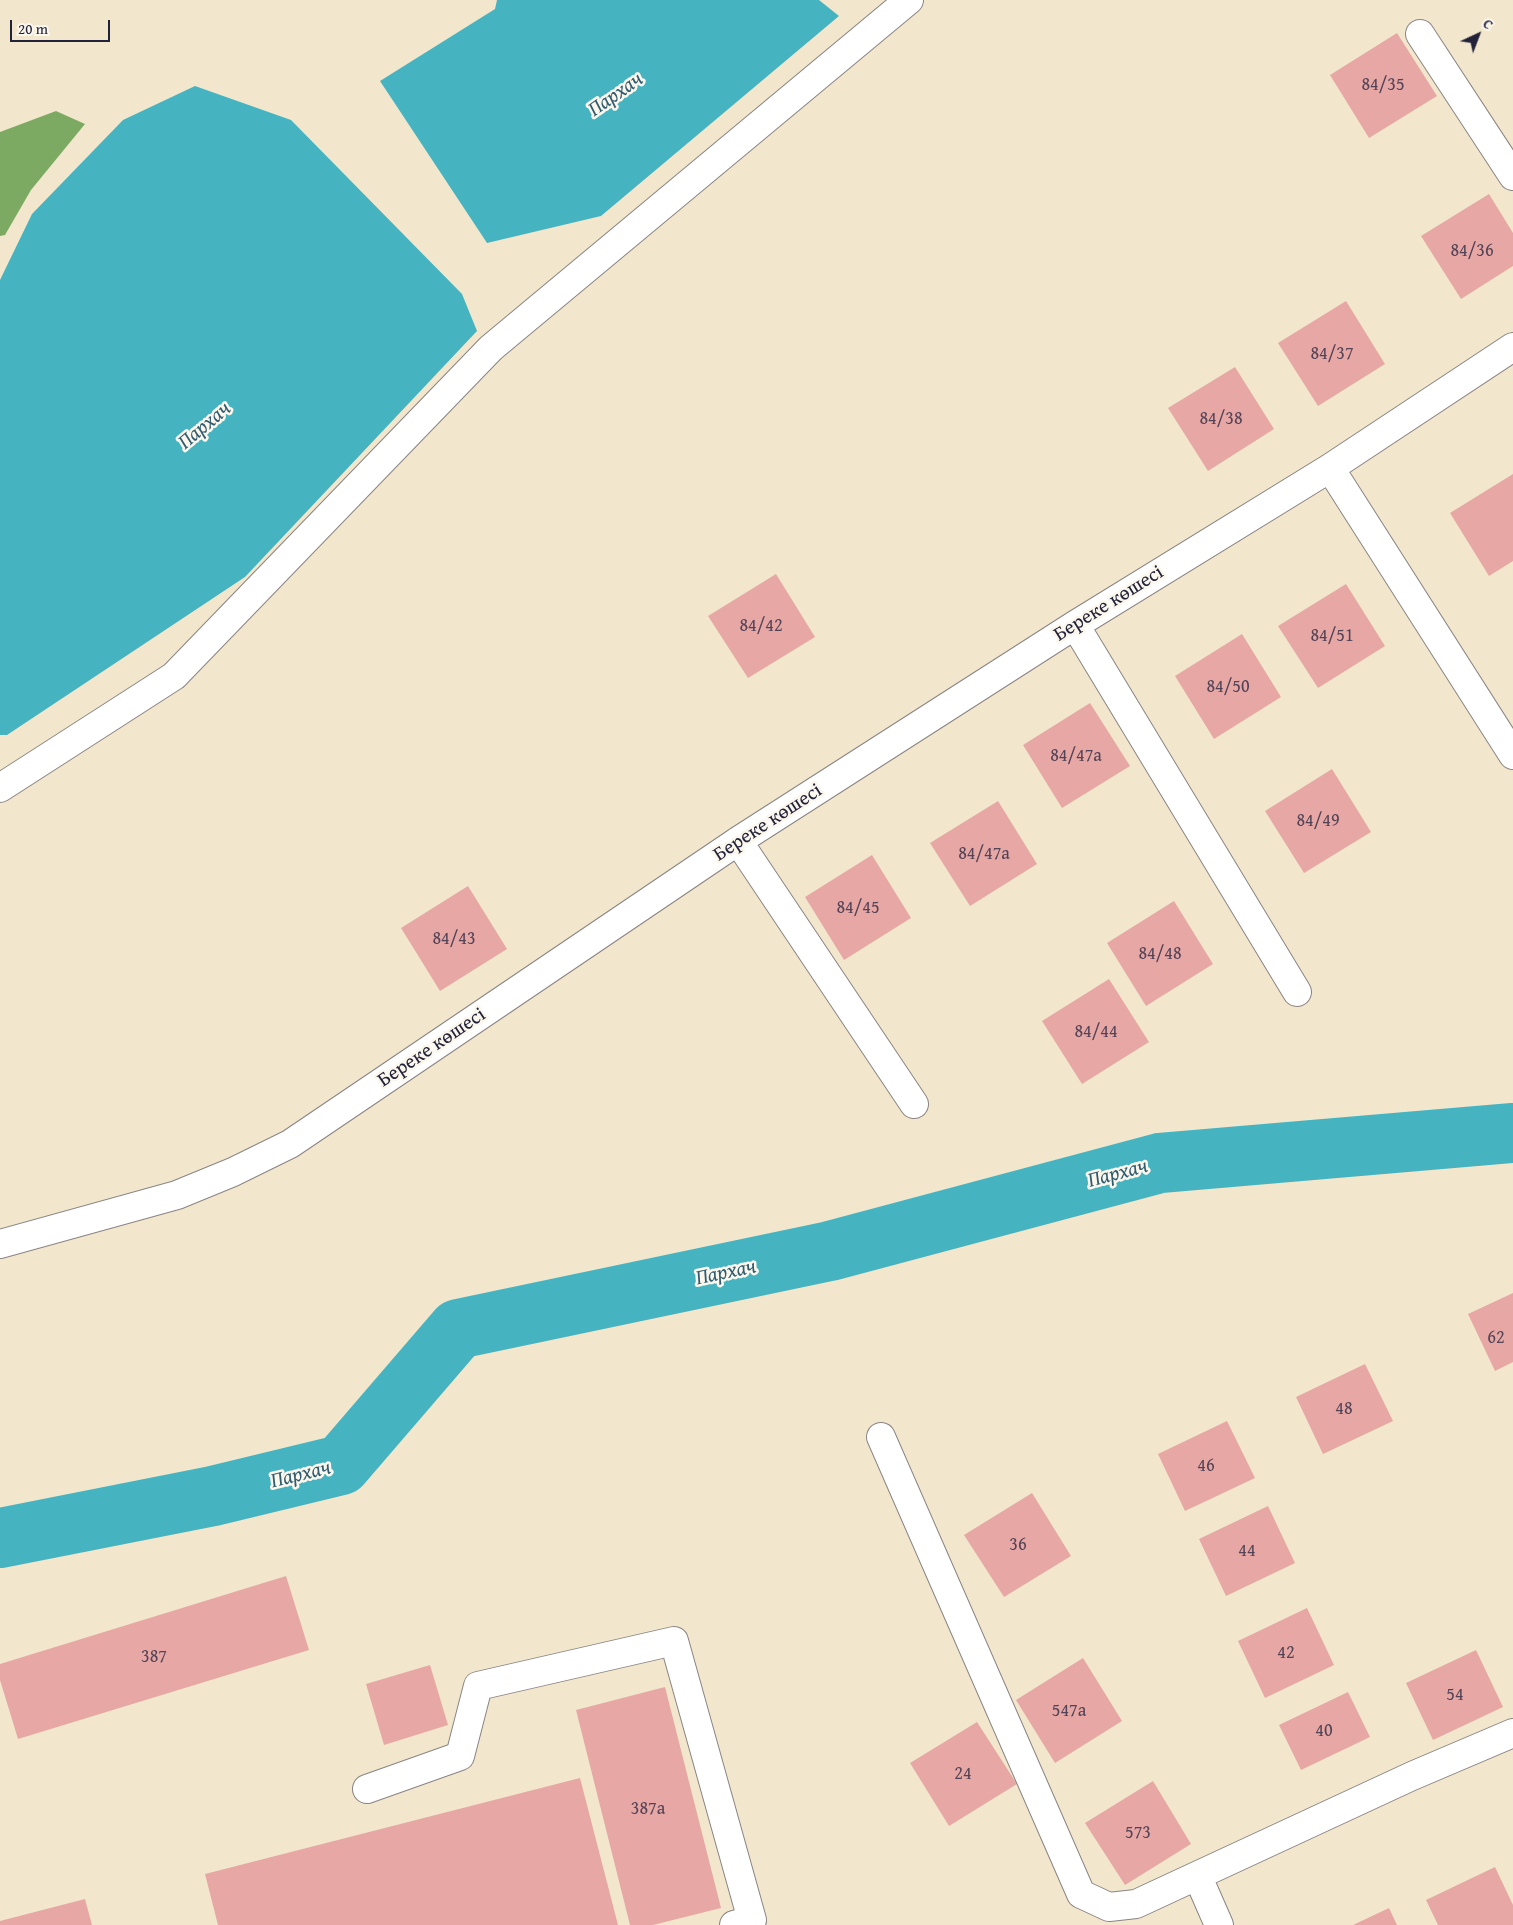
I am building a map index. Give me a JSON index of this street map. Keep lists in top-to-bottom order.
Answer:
{
  "streets": {
    "street": ["Береке көшесі"]
  },
  "water": ["Пархач"],
  "house_numbers": [
    "84/35",
    "84/36",
    "84/37",
    "84/38",
    "84/42",
    "84/51",
    "84/50",
    "84/47а",
    "84/49",
    "84/47а",
    "84/45",
    "84/43",
    "84/48",
    "84/44",
    "62",
    "48",
    "46",
    "36",
    "44",
    "42",
    "387",
    "54",
    "547а",
    "40",
    "24",
    "387а",
    "573"
  ],
  "scale_bar": "20 m",
  "north": "top right"
}
